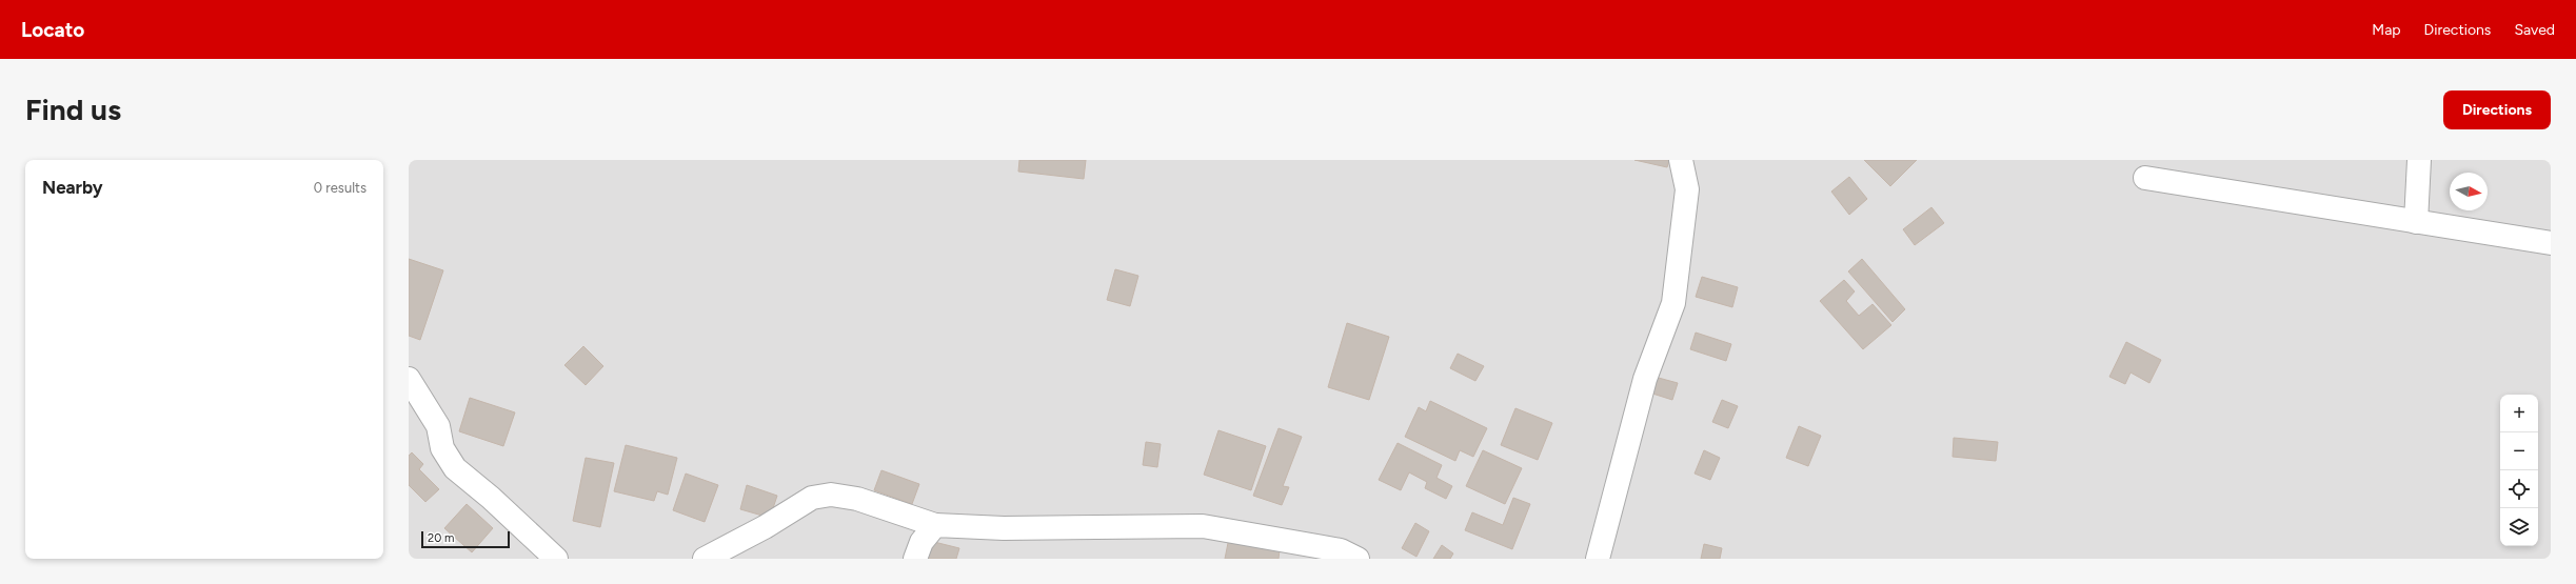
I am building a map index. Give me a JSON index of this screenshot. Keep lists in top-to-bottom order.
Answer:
{
  "scale_bar": "20 m",
  "north": "right",
  "page": {
    "header": "Locato",
    "nav": ["Map", "Directions", "Saved"],
    "buttons": "Directions",
    "title": "Find us",
    "heading": ["Nearby", "0 results"],
    "map_buttons": ["+", "−"],
    "scale": "20 m"
  }
}
